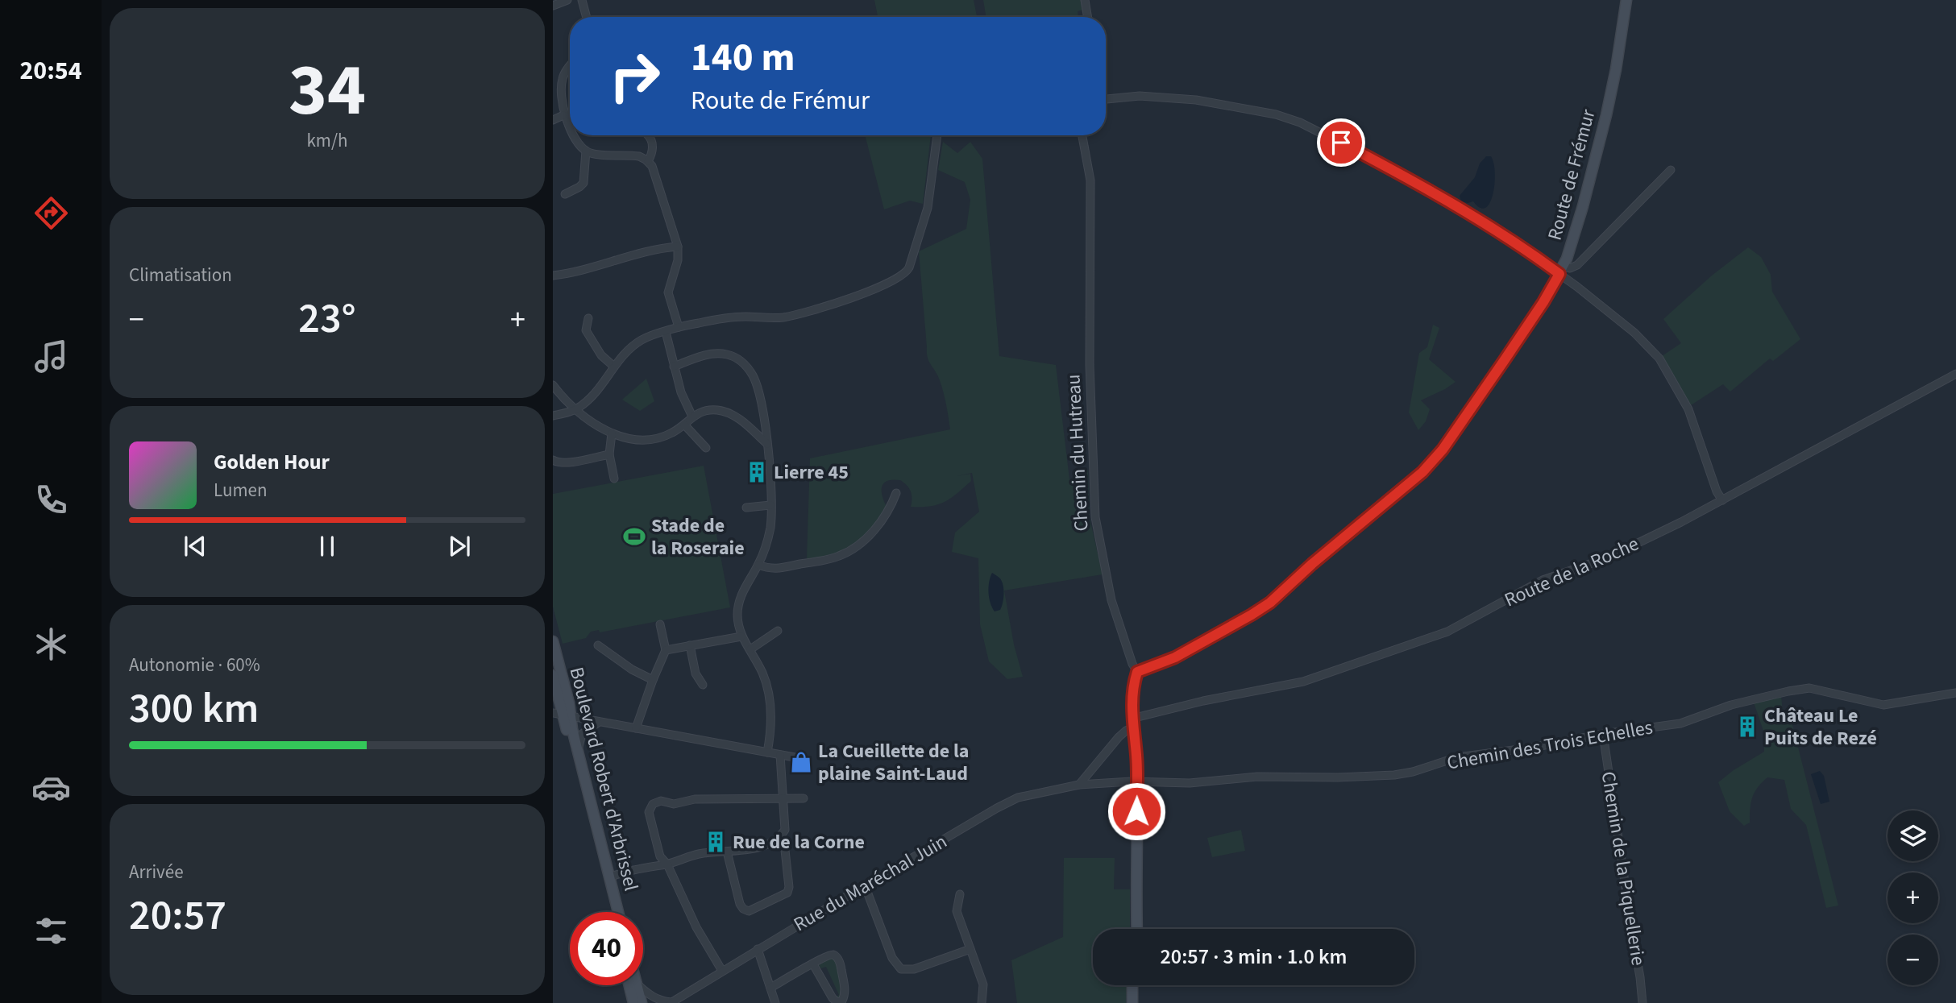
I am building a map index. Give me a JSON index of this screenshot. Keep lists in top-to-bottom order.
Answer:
{
  "streets": {
    "street": [
      "Route de Frémur",
      "Chemin du Hutreau",
      "Route de la Roche",
      "Chemin des Trois Echelles",
      "Boulevard Robert d'Arbrissel",
      "Chemin de la Piquellerie",
      "Rue du Maréchal Juin"
    ]
  },
  "crossings": [
    ["Route de Frémur", "Chemin du Hutreau"],
    ["Chemin des Trois Echelles", "Chemin de la Piquellerie"],
    ["Chemin des Trois Echelles", "Rue du Maréchal Juin"]
  ],
  "places": {
    "building": ["Lierre 45", "Château Le Puits de Rezé", "Rue de la Corne"],
    "sports": ["Stade de la Roseraie"],
    "shop": ["La Cueillette de la plaine Saint-Laud"]
  },
  "page": {
    "tabs": "20:54",
    "tile": [
      ["34", "km/h"],
      "Climatisation",
      ["Autonomie · 60%", "300 km"],
      ["Arrivée", "20:57"]
    ],
    "turn": ["140 m", "Route de Frémur"],
    "heat": ["−", "23°", "+"],
    "song": ["Golden Hour", "Lumen"],
    "map_buttons": ["+", "−"],
    "limit": "40",
    "trip": "20:57 · 3 min · 1.0 km"
  }
}
